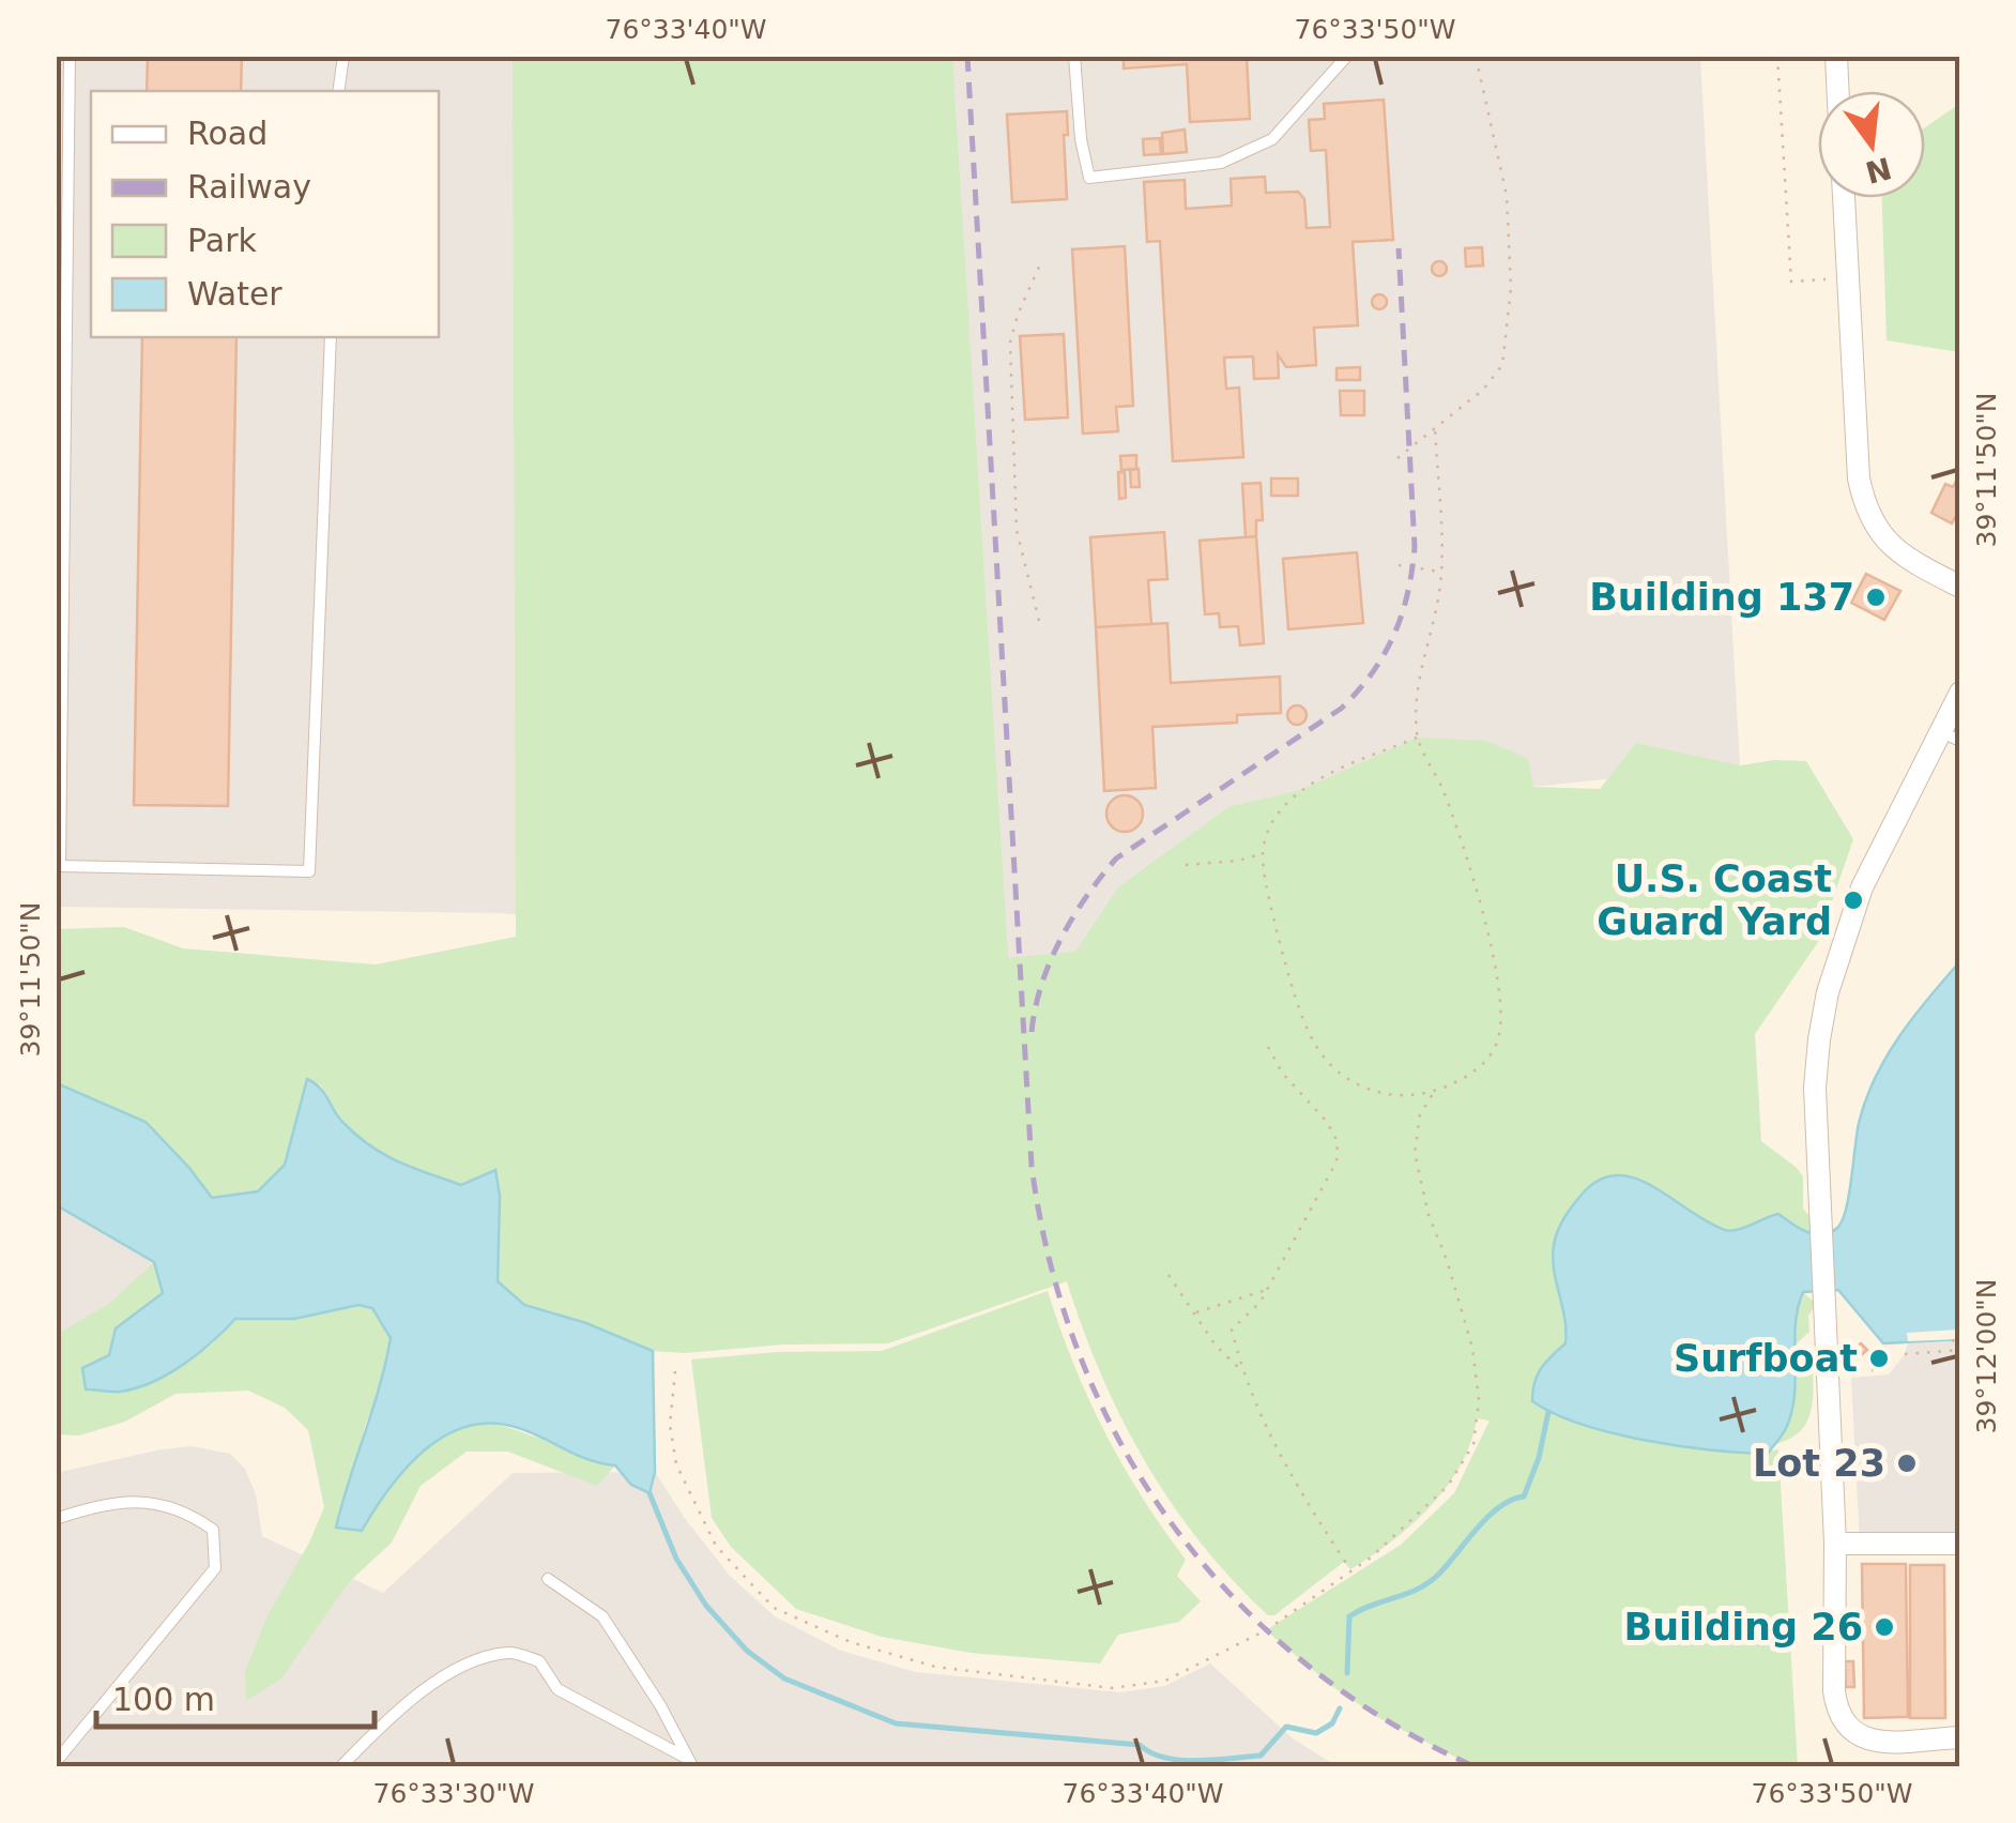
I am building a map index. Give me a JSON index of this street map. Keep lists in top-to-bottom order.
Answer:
{
  "places": [
    "Building 137",
    "U.S. Coast Guard Yard",
    "Surfboat",
    "Lot 23",
    "Building 26"
  ],
  "legend": [
    "Road",
    "Railway",
    "Park",
    "Water"
  ],
  "scale_bar": "100 m",
  "north": "bottom",
  "coordinates": [
    "76°33'40\"W",
    "76°33'50\"W",
    "39°11'50\"N",
    "39°12'00\"N",
    "76°33'30\"W"
  ]
}
